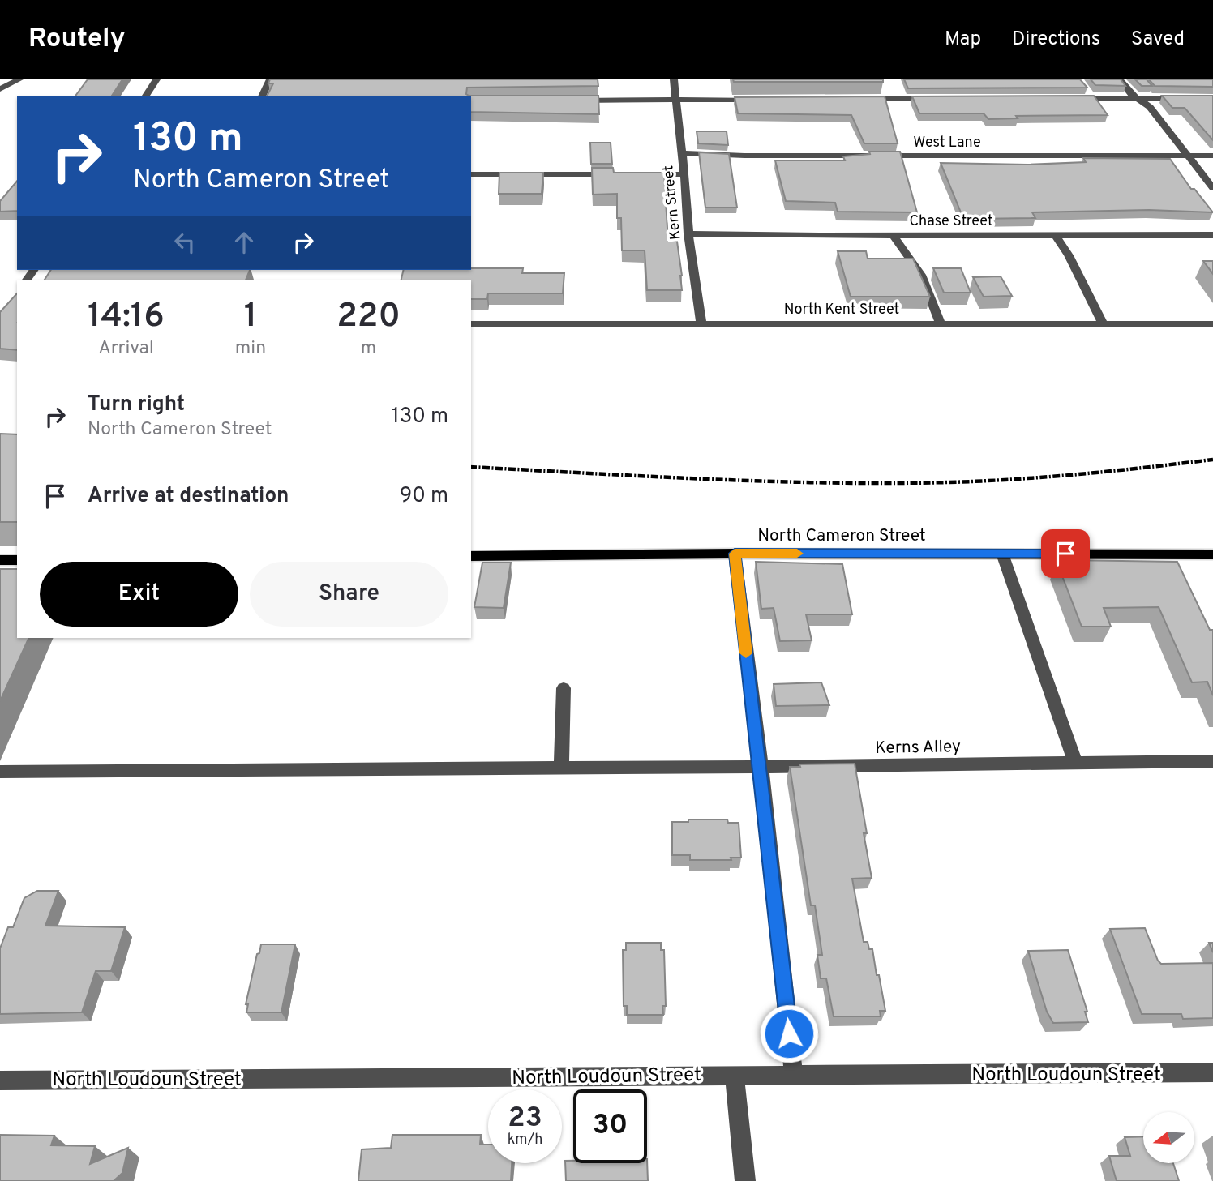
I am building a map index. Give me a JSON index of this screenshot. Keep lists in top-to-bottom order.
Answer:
{
  "streets": {
    "main road": ["North Cameron Street"],
    "street": [
      "West Lane",
      "Kern Street",
      "Chase Street",
      "North Kent Street",
      "Kerns Alley",
      "North Loudoun Street"
    ]
  },
  "crossings": [
    ["West Lane", "Kern Street"],
    ["Kern Street", "Chase Street"],
    ["Kern Street", "North Kent Street"]
  ],
  "north": "left",
  "page": {
    "header": "Routely",
    "nav": ["Map", "Directions", "Saved"],
    "turn": ["130 m", "North Cameron Street"],
    "eta": [
      "14:16",
      "Arrival",
      "1",
      "min",
      "220",
      "m"
    ],
    "list": [
      {
        "name": "Turn right",
        "note": "North Cameron Street",
        "value": "130 m"
      },
      {
        "name": "Arrive at destination",
        "value": "90 m"
      }
    ],
    "buttons": ["Exit", "Share"],
    "speed": "23 km/h",
    "limit": "30"
  }
}
